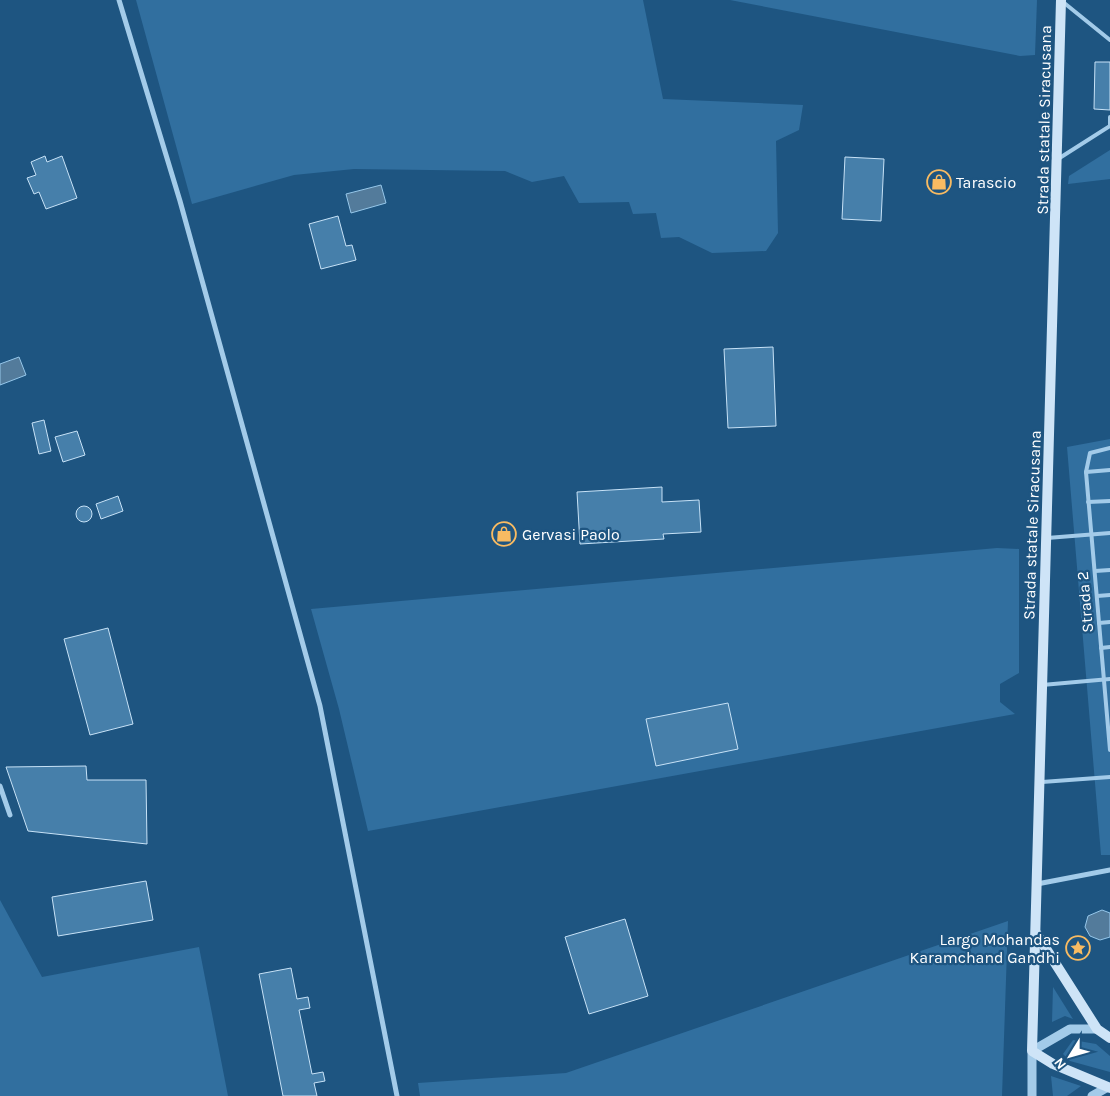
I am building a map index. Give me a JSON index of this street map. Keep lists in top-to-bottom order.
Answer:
{
  "streets": {
    "main road": ["Strada statale Siracusana"],
    "lane": ["Strada 2"]
  },
  "places": {
    "shop": ["Tarascio", "Gervasi Paolo"],
    "place": ["Largo Mohandas Karamchand Gandhi"]
  },
  "north": "bottom left"
}
